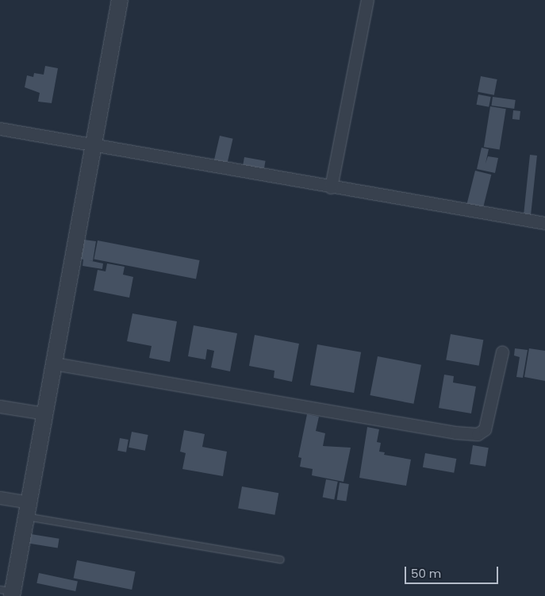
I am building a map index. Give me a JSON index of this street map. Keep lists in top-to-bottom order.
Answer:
{
  "scale_bar": "50 m"
}
